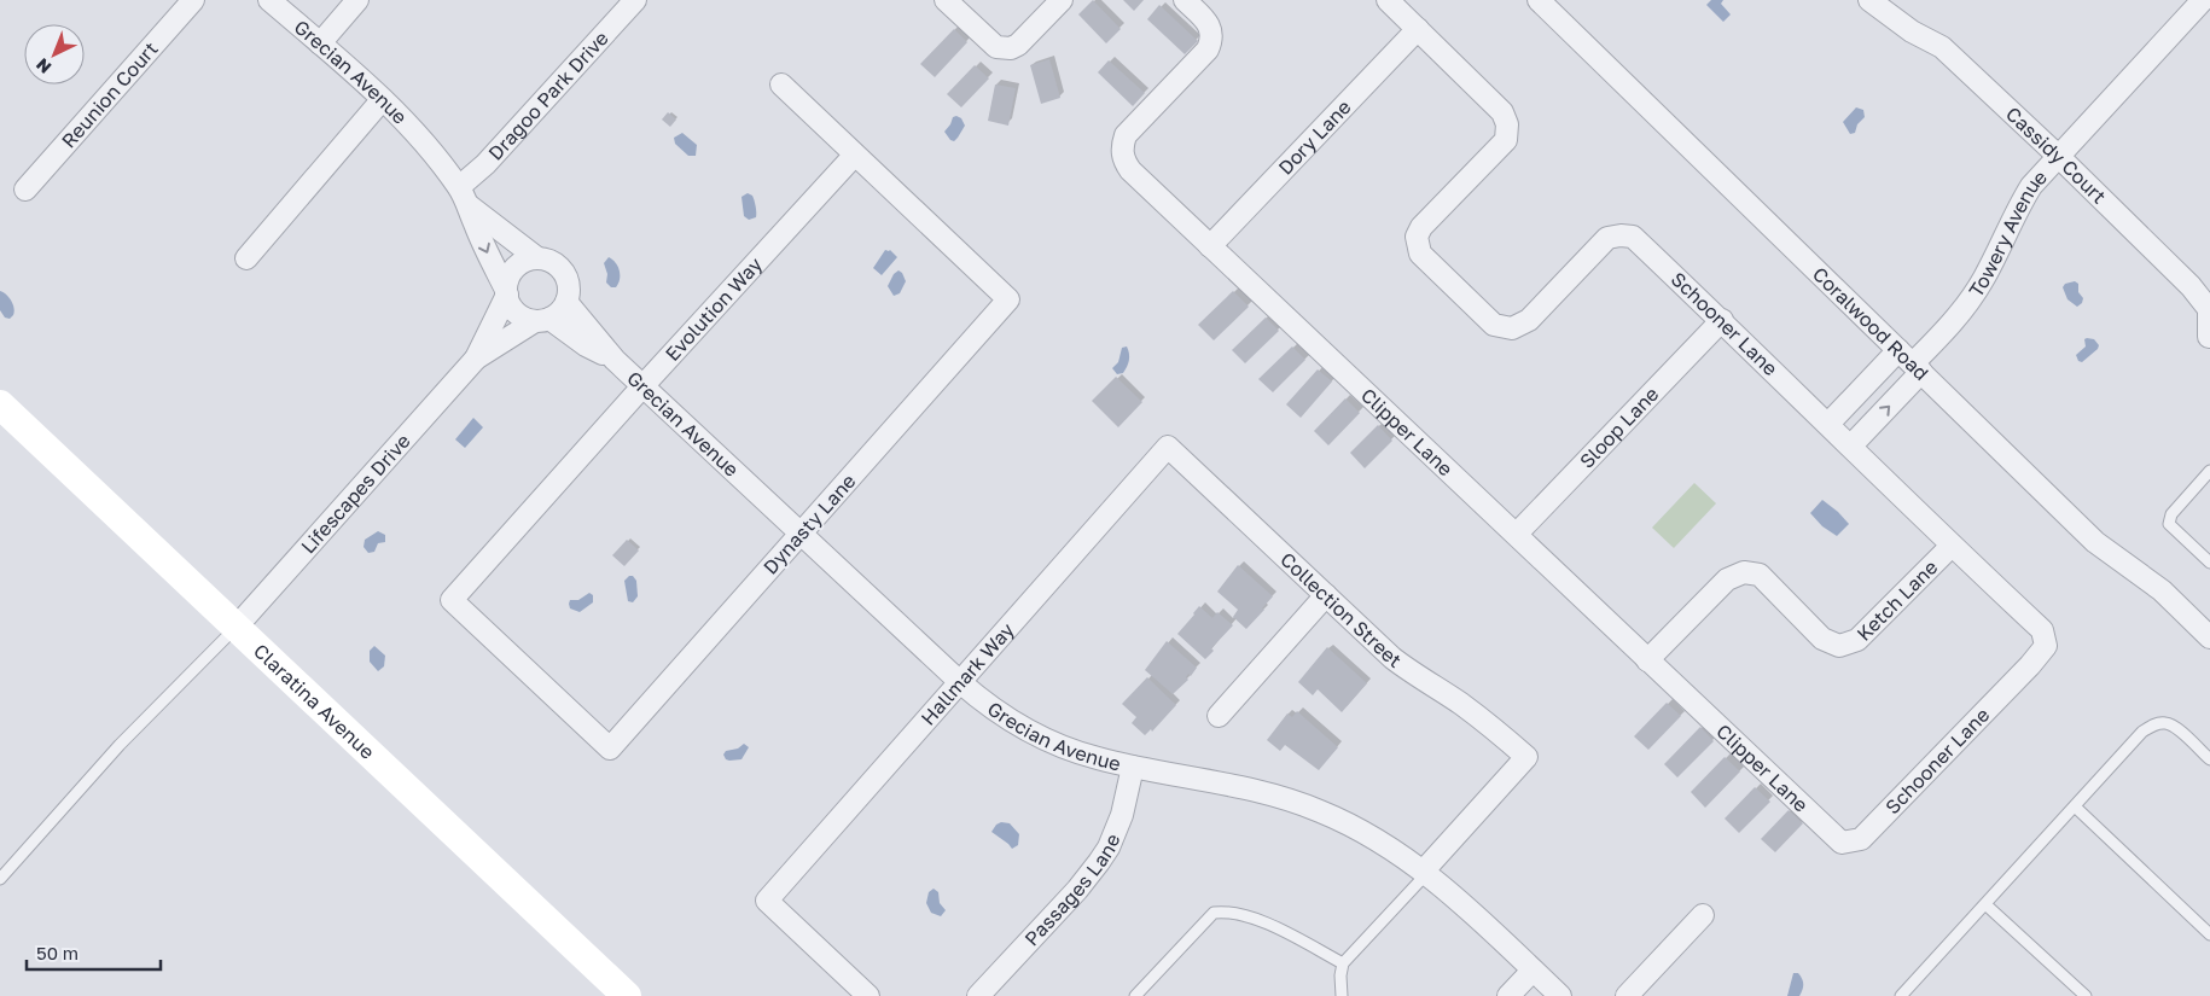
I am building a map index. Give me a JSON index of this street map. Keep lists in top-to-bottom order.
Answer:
{
  "streets": {
    "main road": ["Claratina Avenue"],
    "street": [
      "Grecian Avenue",
      "Reunion Court",
      "Dragoo Park Drive",
      "Dory Lane",
      "Cassidy Court",
      "Towery Avenue",
      "Evolution Way",
      "Coralwood Road",
      "Schooner Lane",
      "Sloop Lane",
      "Clipper Lane",
      "Lifescapes Drive",
      "Dynasty Lane",
      "Ketch Lane",
      "Collection Street",
      "Hallmark Way",
      "Passages Lane"
    ]
  },
  "crossings": [
    ["Grecian Avenue", "Dragoo Park Drive"],
    ["Grecian Avenue", "Evolution Way"],
    ["Grecian Avenue", "Lifescapes Drive"],
    ["Grecian Avenue", "Dynasty Lane"],
    ["Grecian Avenue", "Collection Street"],
    ["Grecian Avenue", "Hallmark Way"],
    ["Grecian Avenue", "Passages Lane"],
    ["Dory Lane", "Schooner Lane"],
    ["Dory Lane", "Clipper Lane"],
    ["Cassidy Court", "Towery Avenue"],
    ["Towery Avenue", "Coralwood Road"],
    ["Towery Avenue", "Schooner Lane"],
    ["Evolution Way", "Dynasty Lane"],
    ["Schooner Lane", "Sloop Lane"],
    ["Schooner Lane", "Clipper Lane"],
    ["Schooner Lane", "Ketch Lane"],
    ["Sloop Lane", "Clipper Lane"],
    ["Clipper Lane", "Ketch Lane"],
    ["Lifescapes Drive", "Claratina Avenue"],
    ["Collection Street", "Hallmark Way"]
  ],
  "scale_bar": "50 m",
  "north": "bottom left"
}
